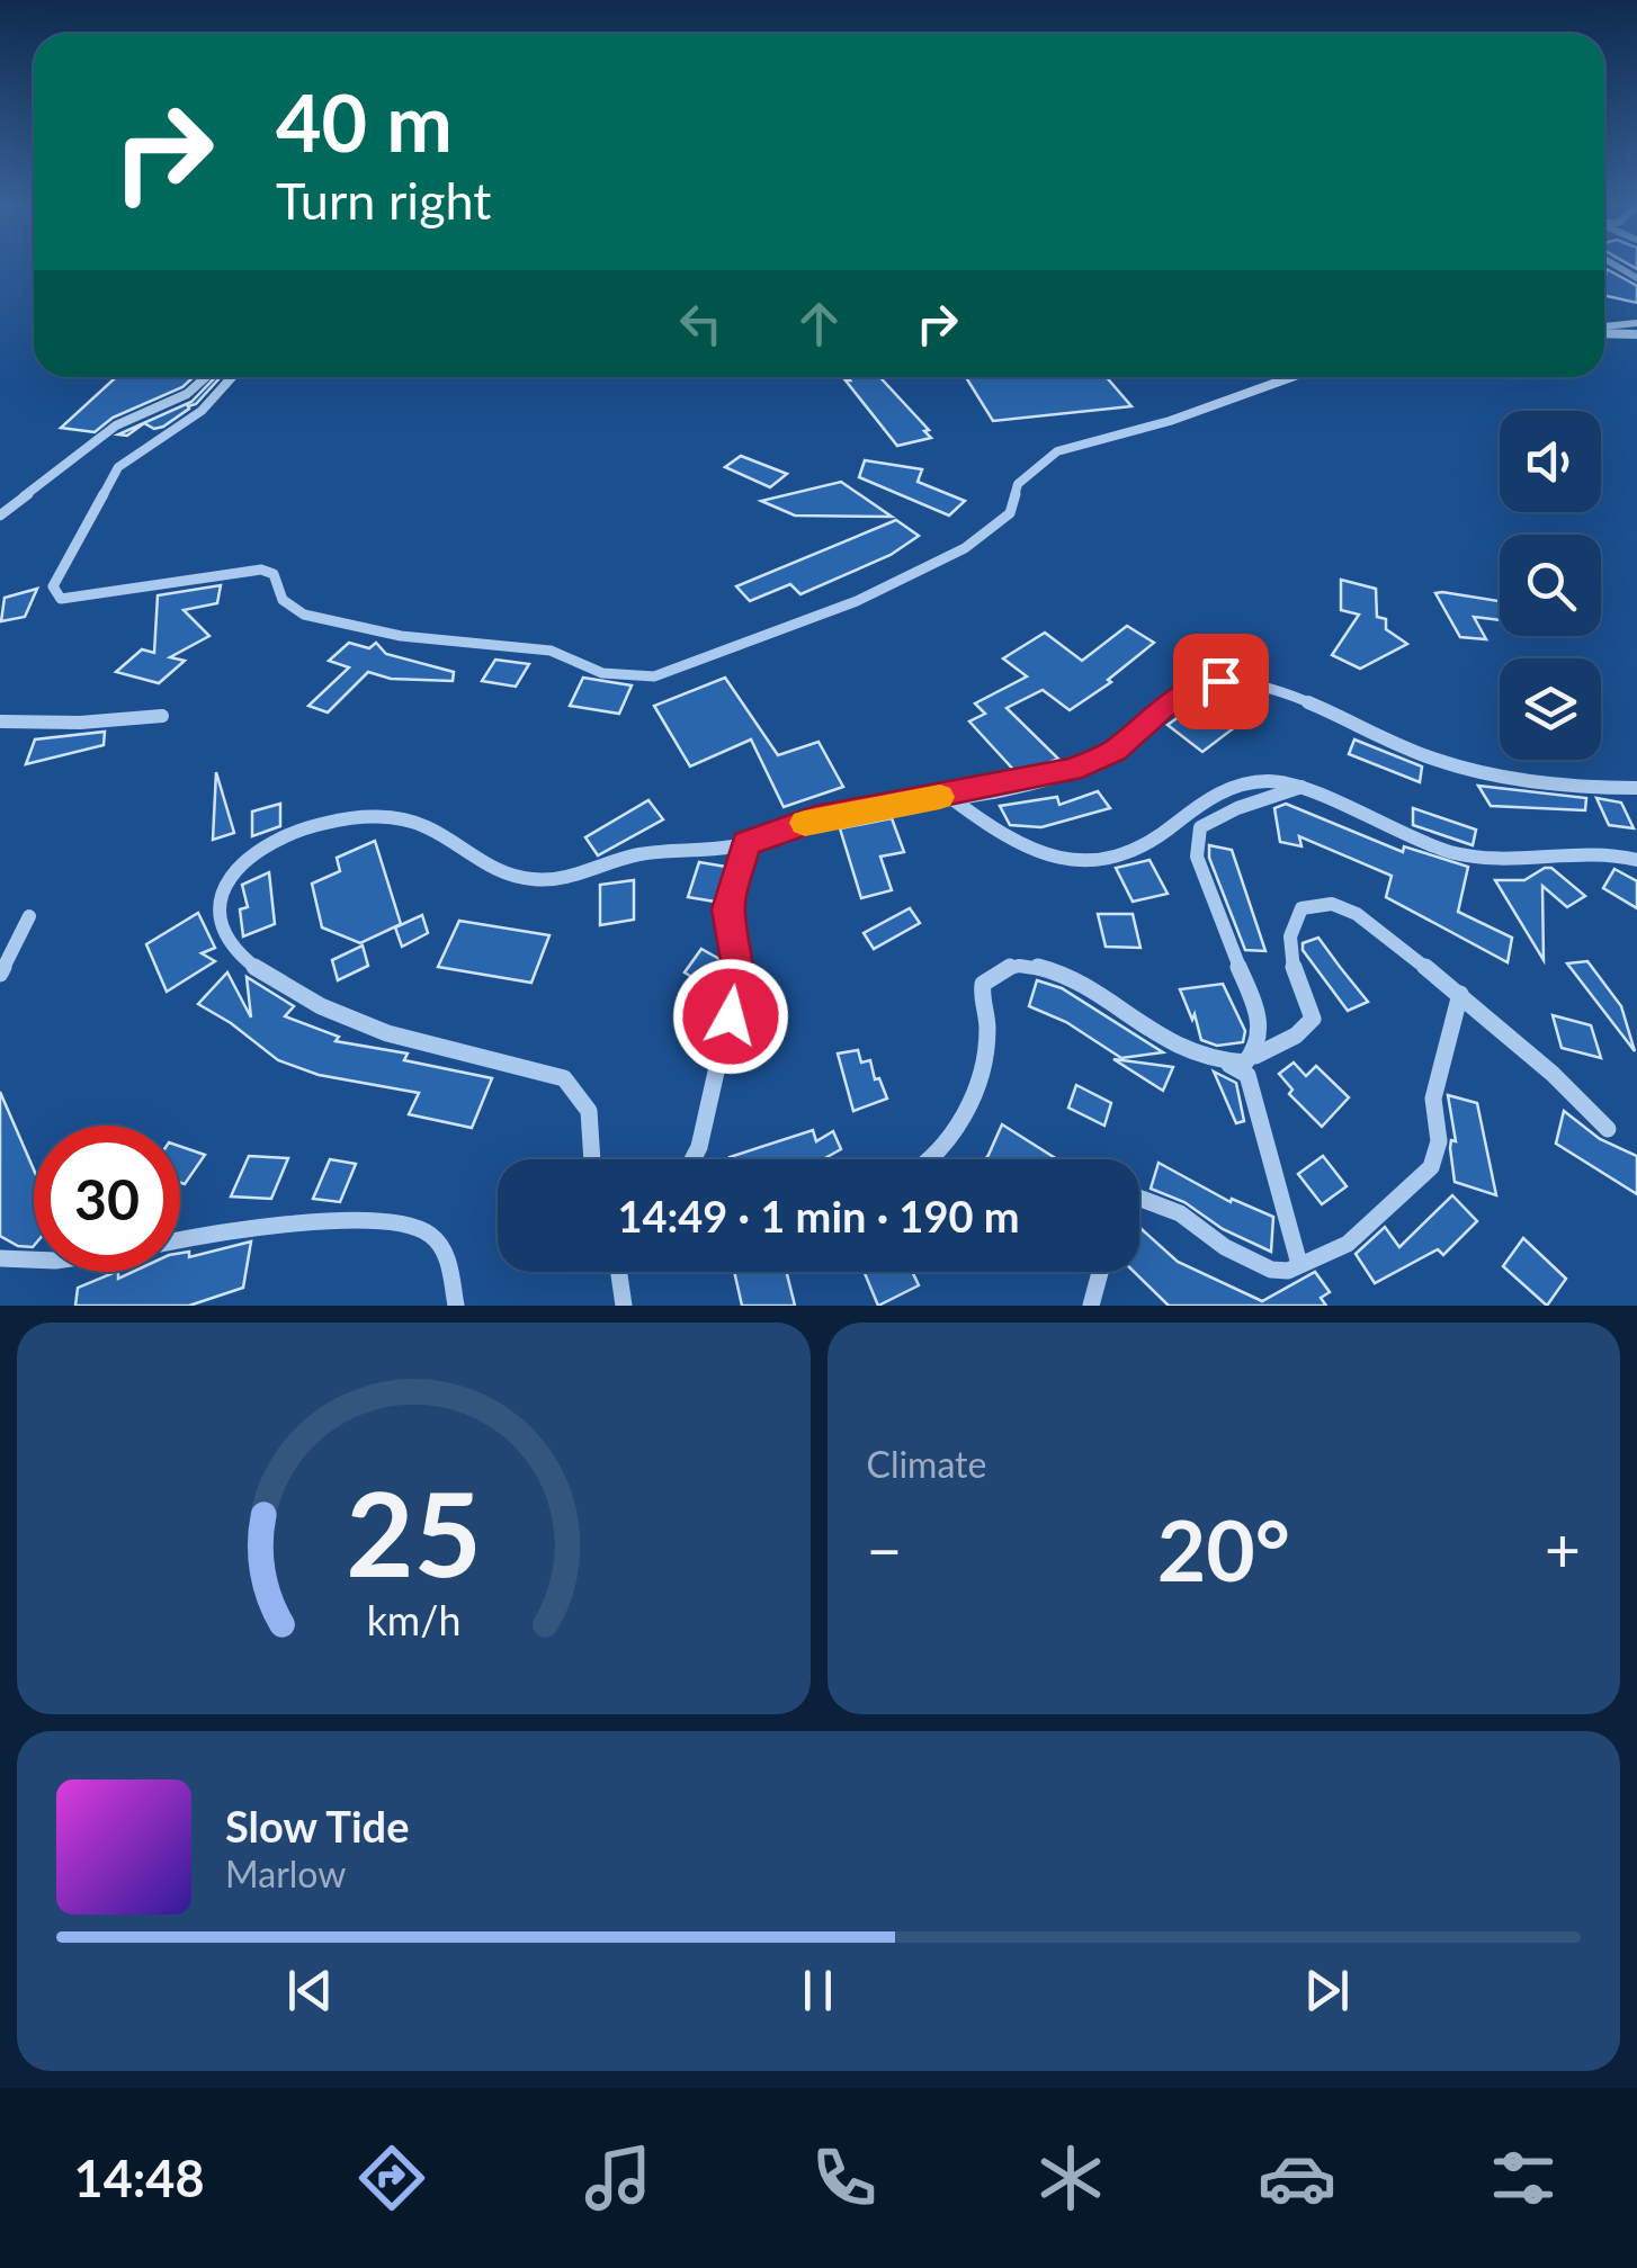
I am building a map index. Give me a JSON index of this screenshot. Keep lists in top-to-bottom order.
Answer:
{
  "page": {
    "turn": ["40 m", "Turn right"],
    "limit": "30",
    "trip": "14:49 · 1 min · 190 m",
    "tile": "Climate",
    "heat": ["−", "20°", "+"],
    "song": ["Slow Tide", "Marlow"],
    "tabs": "14:48",
    "gauge": ["25", "km/h"]
  }
}
